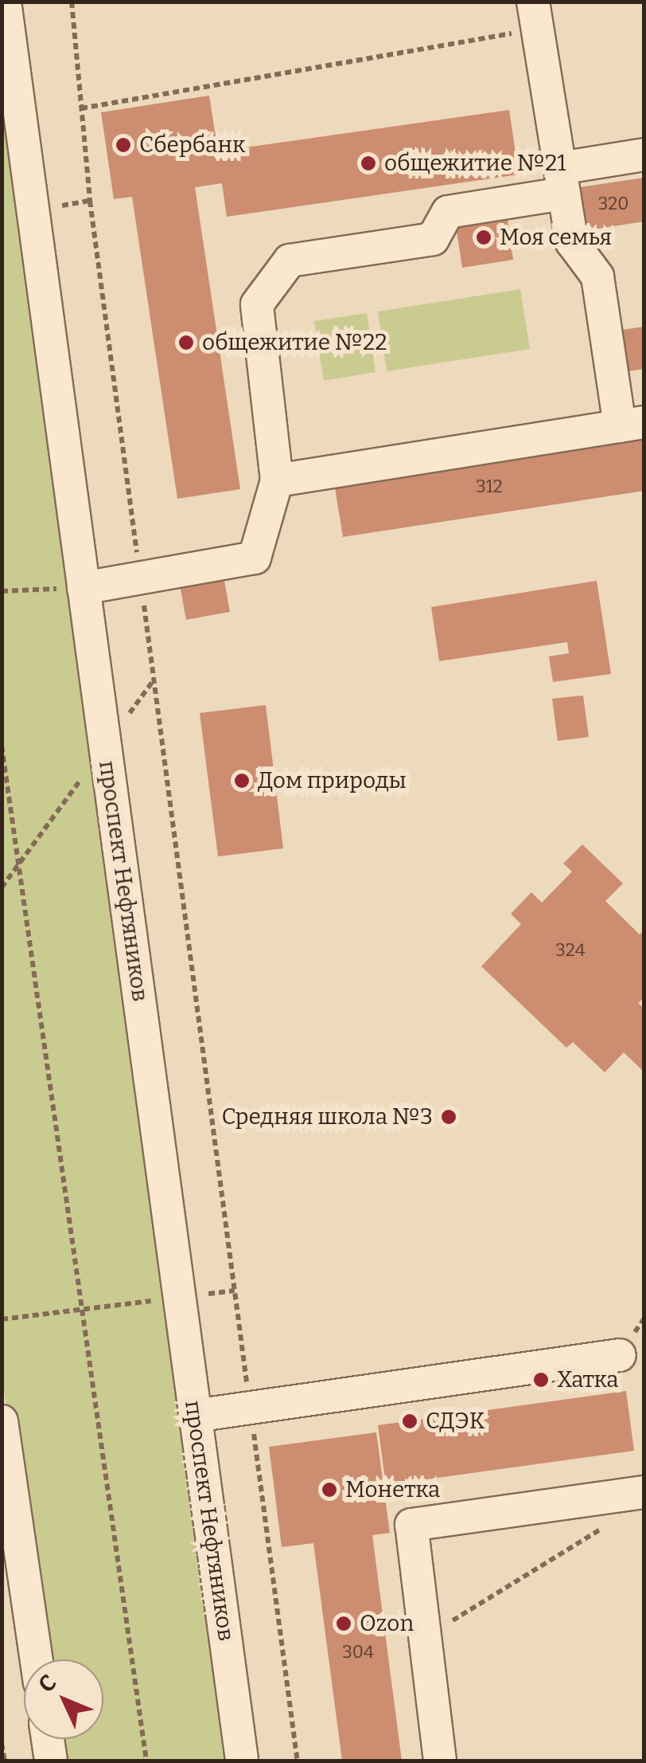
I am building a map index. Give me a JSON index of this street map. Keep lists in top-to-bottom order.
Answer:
{
  "streets": {
    "street": ["проспект Нефтяников"]
  },
  "places": [
    "Сбербанк",
    "общежитие №21",
    "Моя семья",
    "общежитие №22",
    "Дом природы",
    "Средняя школа №3",
    "Хатка",
    "СДЭК",
    "Монетка",
    "Ozon"
  ],
  "house_numbers": [
    "320",
    "312",
    "324",
    "304"
  ],
  "north": "top left"
}
